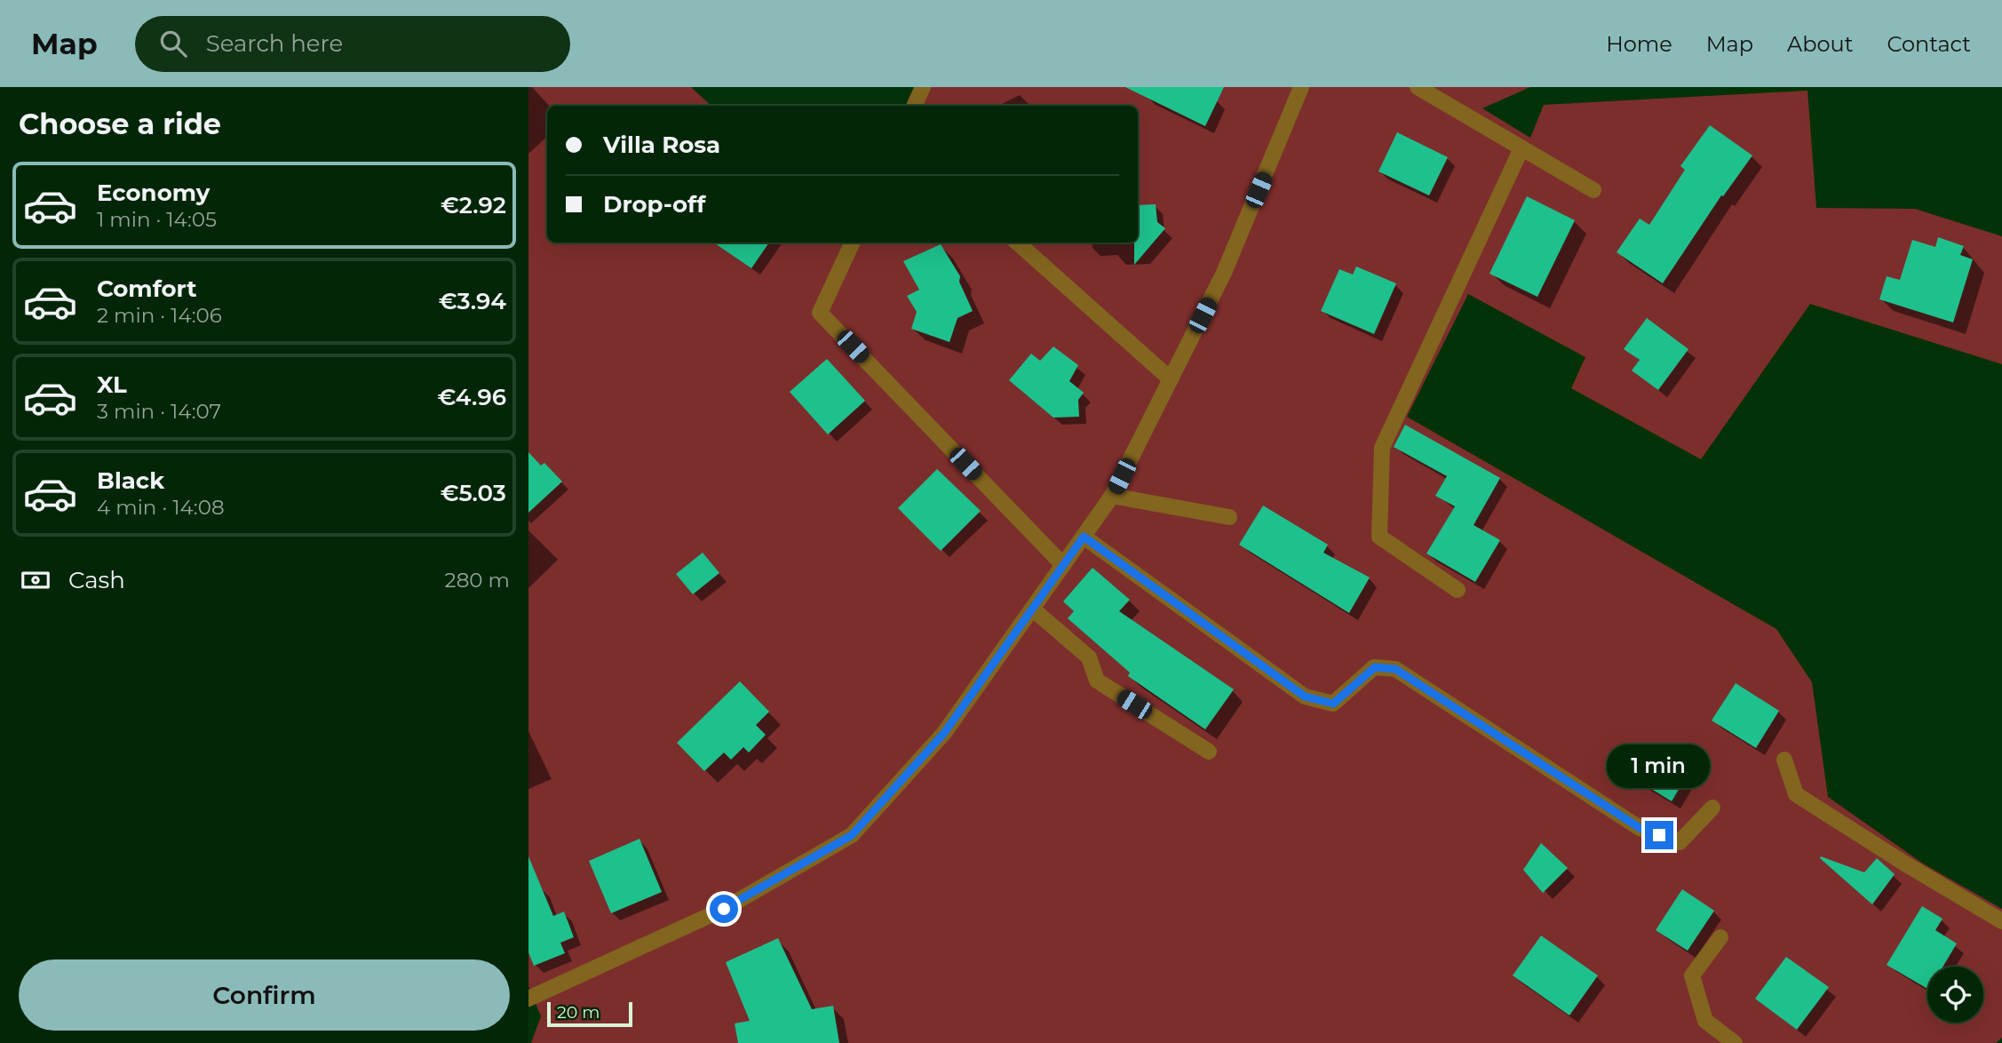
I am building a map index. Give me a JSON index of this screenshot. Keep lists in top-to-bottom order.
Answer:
{
  "scale_bar": "20 m",
  "page": {
    "header": "Map",
    "search": "Search here",
    "nav": [
      "Home",
      "Map",
      "About",
      "Contact"
    ],
    "heading": "Choose a ride",
    "banner": ["Villa Rosa", "Drop-off"],
    "list": [
      {
        "name": "Economy",
        "note": "1 min · 14:05",
        "value": "€2.92"
      },
      {
        "name": "Comfort",
        "note": "2 min · 14:06",
        "value": "€3.94"
      },
      {
        "name": "XL",
        "note": "3 min · 14:07",
        "value": "€4.96"
      },
      {
        "name": "Black",
        "note": "4 min · 14:08",
        "value": "€5.03"
      }
    ],
    "pay": ["Cash", "280 m"],
    "bubble": "1 min",
    "buttons": "Confirm",
    "scale": "20 m"
  }
}
